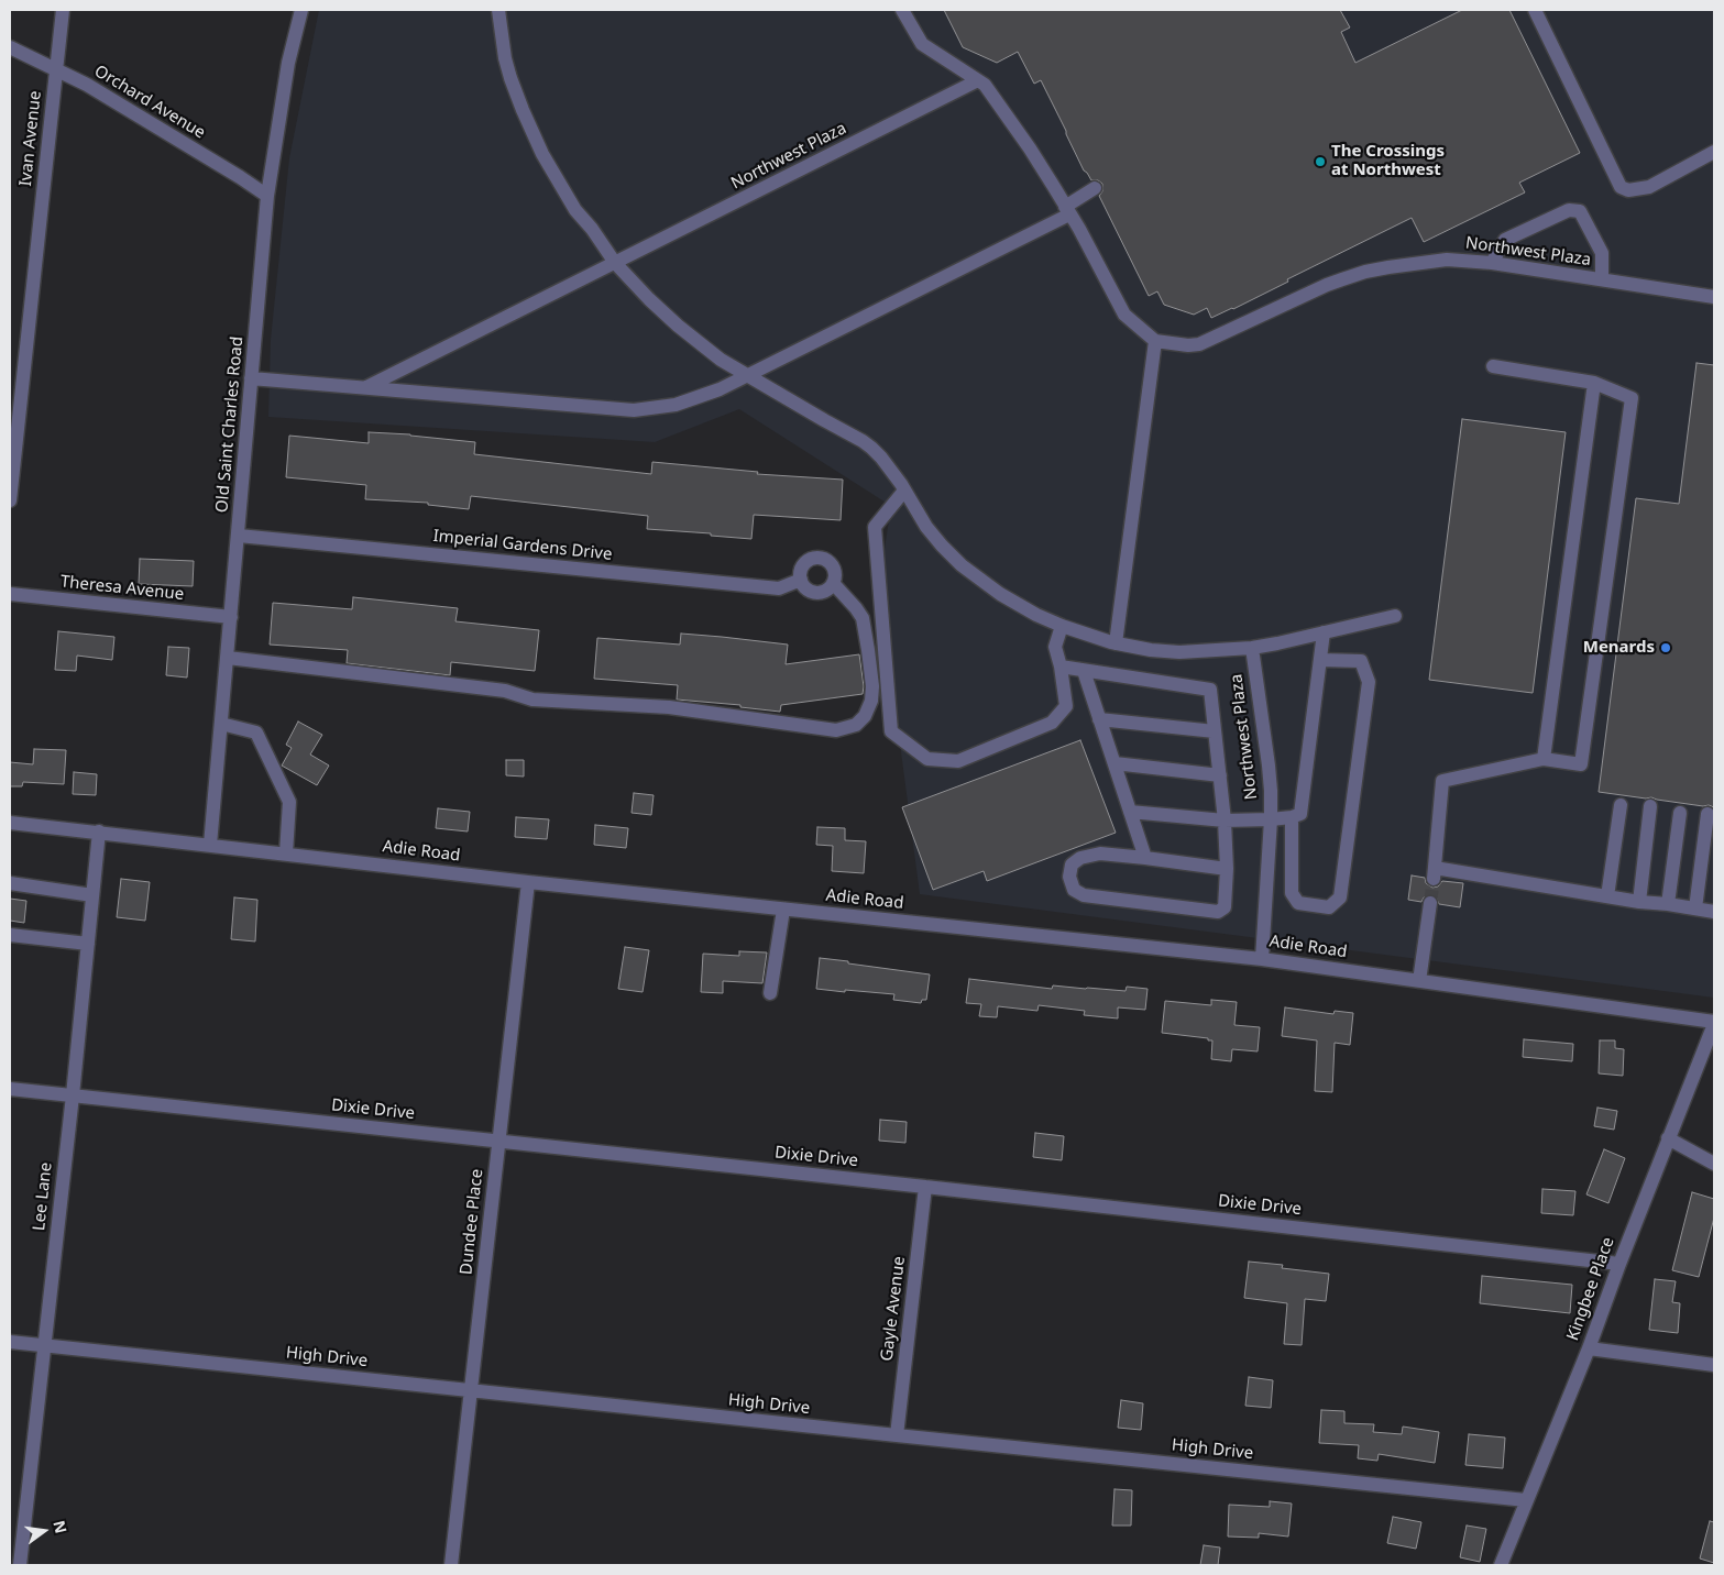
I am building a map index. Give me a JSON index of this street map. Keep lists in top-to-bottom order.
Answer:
{
  "streets": {
    "street": [
      "Orchard Avenue",
      "Ivan Avenue",
      "Northwest Plaza",
      "Old Saint Charles Road",
      "Imperial Gardens Drive",
      "Theresa Avenue",
      "Adie Road",
      "Dixie Drive",
      "Lee Lane",
      "Dundee Place",
      "Kingbee Place",
      "Gayle Avenue",
      "High Drive"
    ]
  },
  "crossings": [
    ["Orchard Avenue", "Ivan Avenue"],
    ["Orchard Avenue", "Old Saint Charles Road"],
    ["Northwest Plaza", "Adie Road"],
    ["Old Saint Charles Road", "Imperial Gardens Drive"],
    ["Old Saint Charles Road", "Theresa Avenue"],
    ["Old Saint Charles Road", "Adie Road"],
    ["Adie Road", "Lee Lane"],
    ["Adie Road", "Dundee Place"],
    ["Adie Road", "Kingbee Place"],
    ["Dixie Drive", "Lee Lane"],
    ["Dixie Drive", "Dundee Place"],
    ["Dixie Drive", "Kingbee Place"],
    ["Dixie Drive", "Gayle Avenue"],
    ["Lee Lane", "High Drive"],
    ["Dundee Place", "High Drive"],
    ["Kingbee Place", "High Drive"],
    ["Gayle Avenue", "High Drive"]
  ],
  "places": ["The Crossings at Northwest", "Menards"],
  "north": "right"
}
